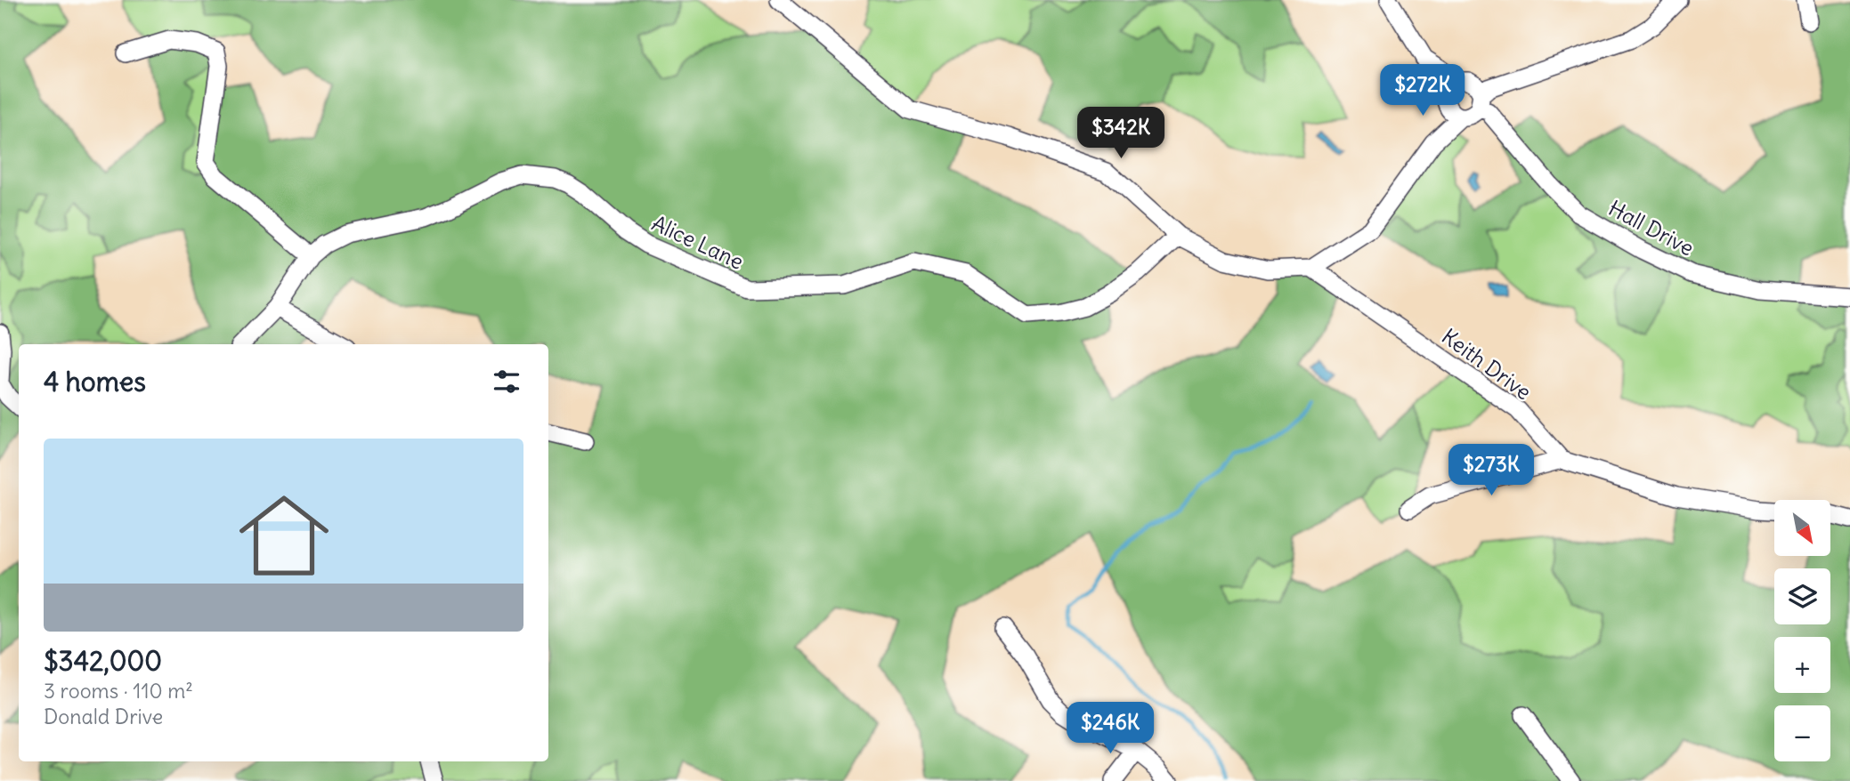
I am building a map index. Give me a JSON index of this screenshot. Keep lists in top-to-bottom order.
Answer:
{
  "streets": {
    "street": ["Hall Drive", "Alice Lane", "Keith Drive"]
  },
  "north": "bottom right",
  "page": {
    "price": [
      "$272K",
      "$342K",
      "$273K",
      "$246K"
    ],
    "heading": "4 homes",
    "list": [
      {
        "name": "$342,000",
        "note": "3 rooms · 110 m² · Donald Drive"
      }
    ],
    "map_buttons": ["+", "−"]
  }
}
